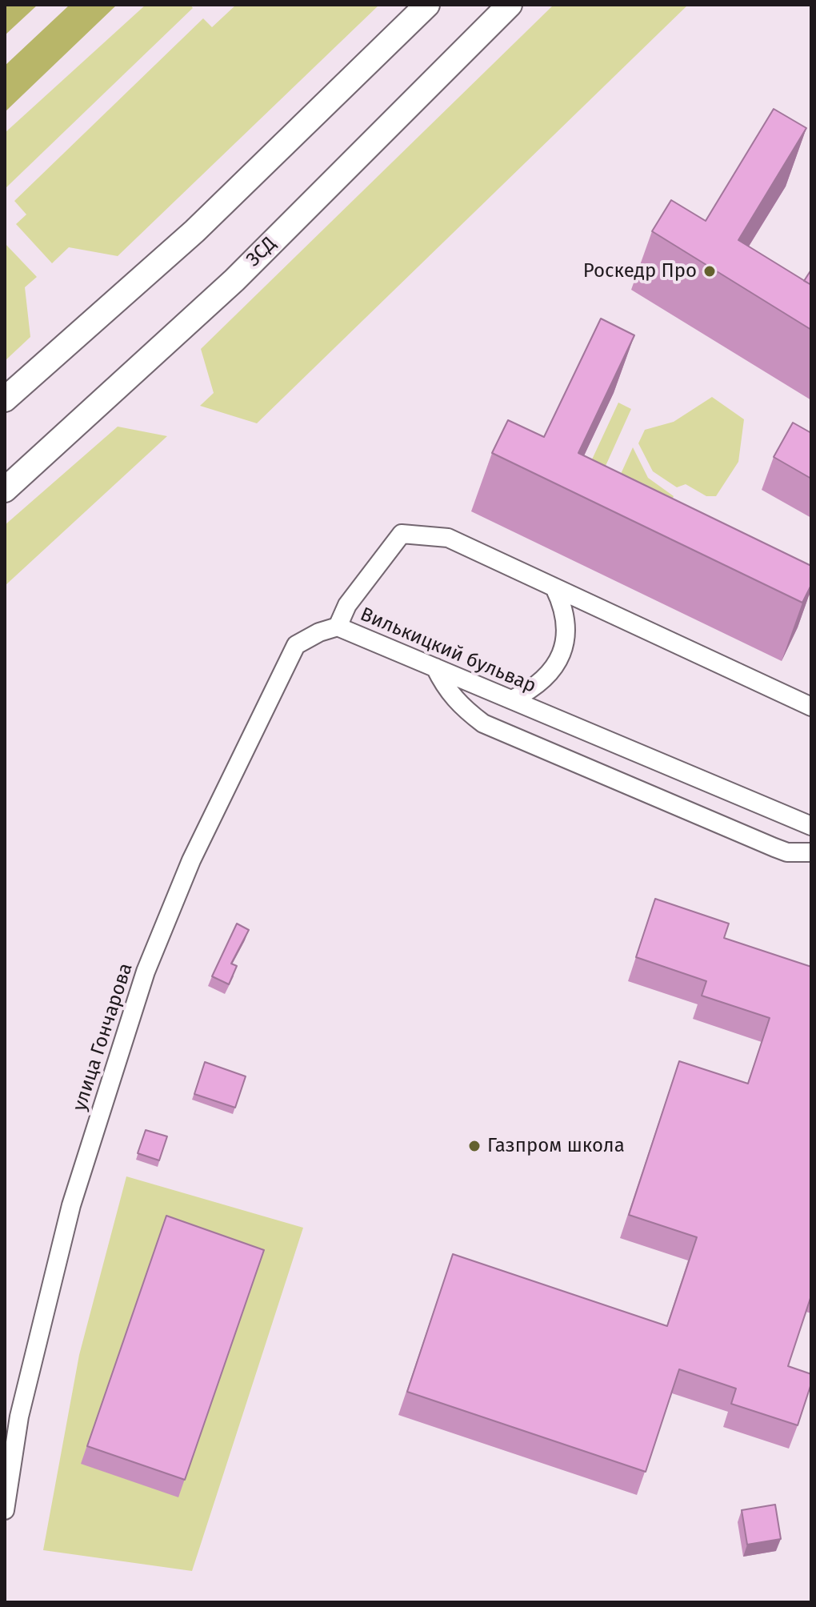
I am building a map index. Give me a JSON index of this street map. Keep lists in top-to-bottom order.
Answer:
{
  "streets": {
    "highway": ["ЗСД"],
    "street": ["Вилькицкий бульвар", "улица Гончарова"]
  },
  "crossings": [
    ["Вилькицкий бульвар", "улица Гончарова"]
  ],
  "places": ["Роскедр Про", "Газпром школа"]
}
